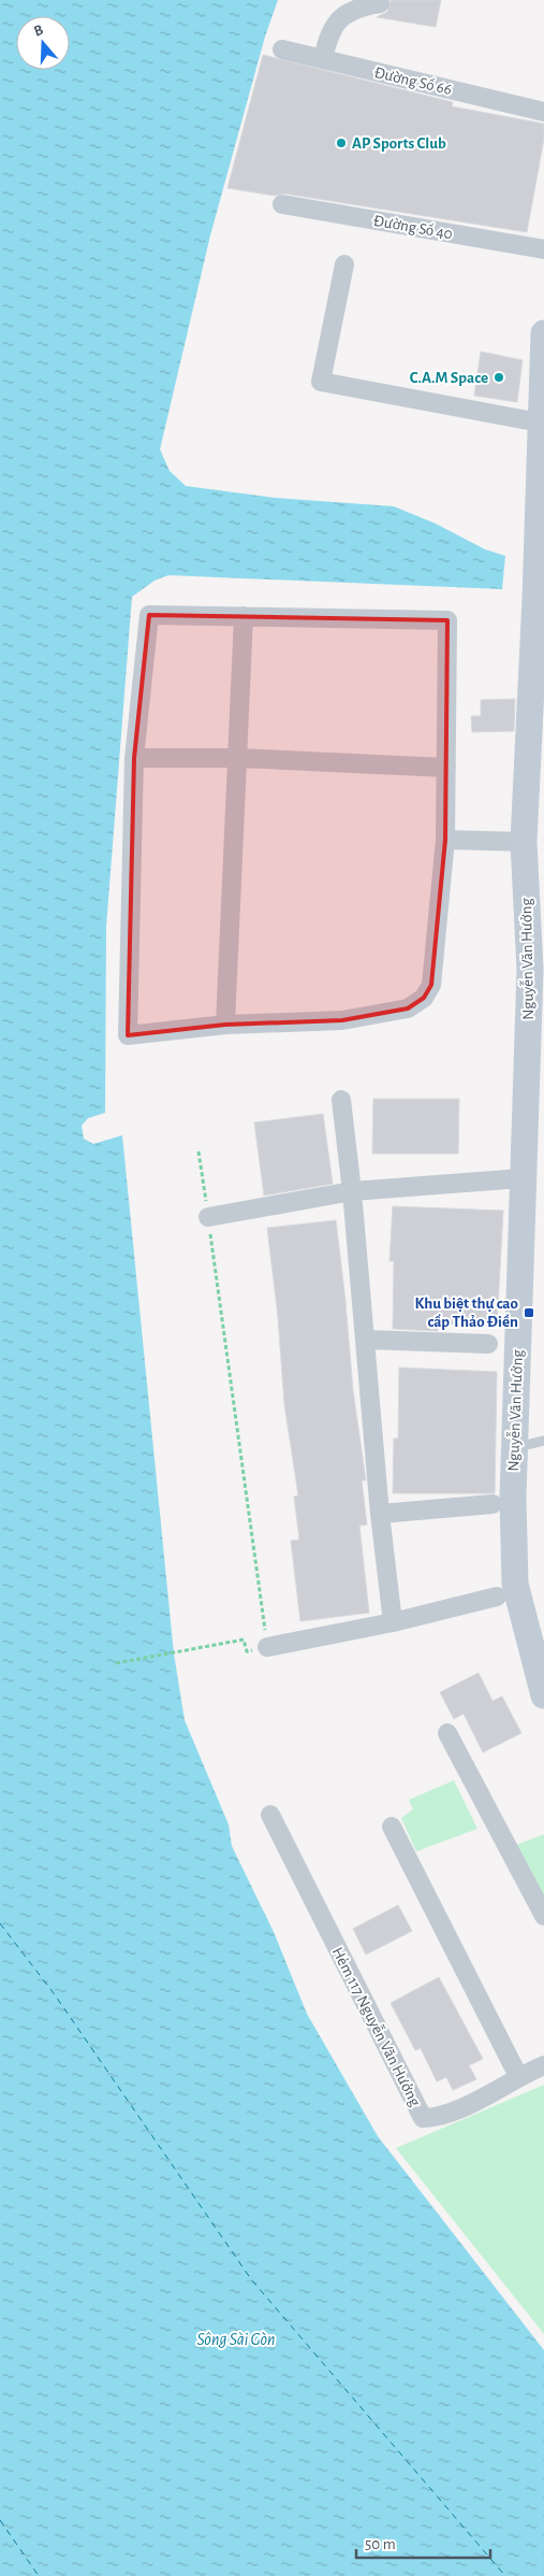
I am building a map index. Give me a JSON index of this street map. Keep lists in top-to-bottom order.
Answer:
{
  "streets": {
    "main road": ["Nguyễn Văn Hưởng"],
    "street": ["Đường Số 66", "Đường Số 40", "Hẻm 117 Nguyễn Văn Hưởng"]
  },
  "water": ["Sông Sài Gòn"],
  "places": {
    "other": ["AP Sports Club", "C.A.M Space"],
    "transit": ["Khu biệt thự cao cấp Thảo Điền"]
  },
  "scale_bar": "50 m",
  "north": "top"
}
